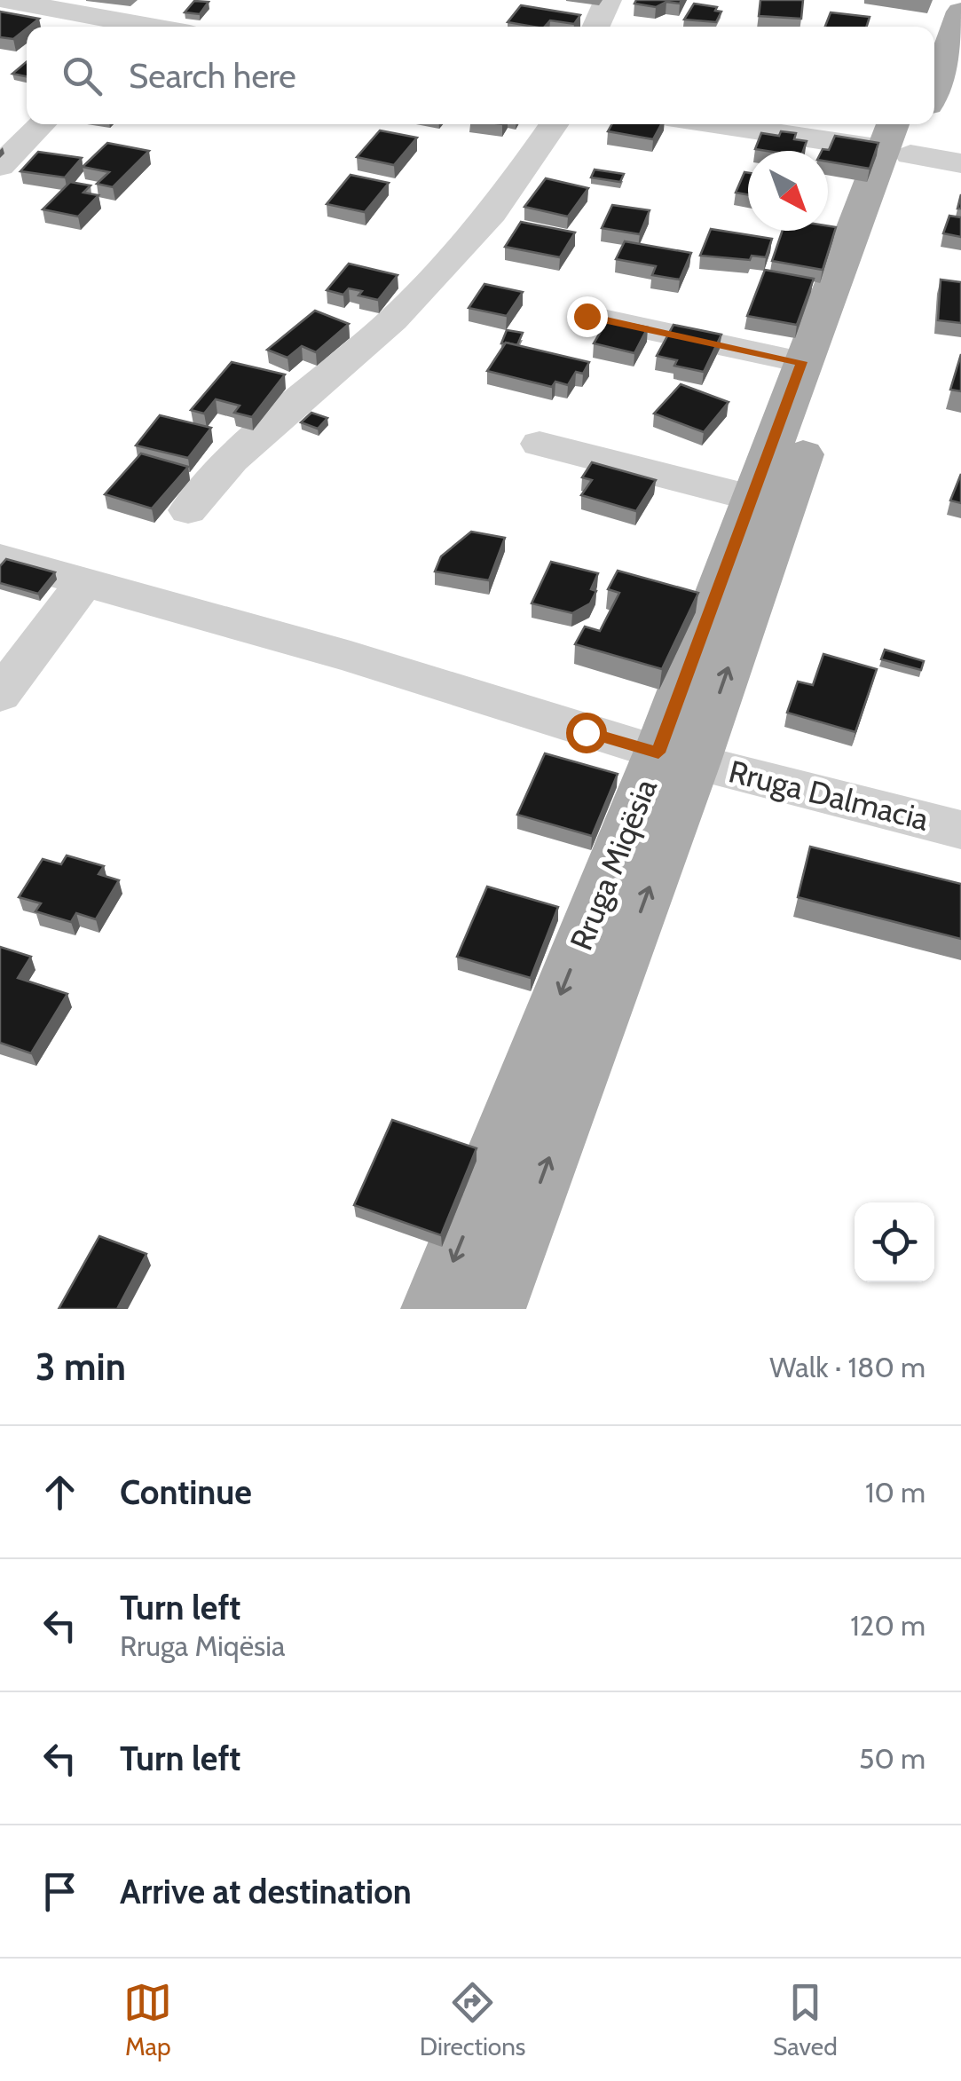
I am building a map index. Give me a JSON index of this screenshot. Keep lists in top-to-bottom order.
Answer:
{
  "streets": {
    "main road": ["Rruga Miqësia"],
    "street": ["Rruga Dalmacia"]
  },
  "crossings": [
    ["Rruga Dalmacia", "Rruga Miqësia"]
  ],
  "north": "bottom right",
  "page": {
    "search": "Search here",
    "heading": ["3 min", "Walk · 180 m"],
    "list": [
      ["Continue", "10 m"],
      ["Turn left", "Rruga Miqësia", "120 m"],
      ["Turn left", "50 m"],
      "Arrive at destination"
    ],
    "nav": ["Map", "Directions", "Saved"]
  }
}
